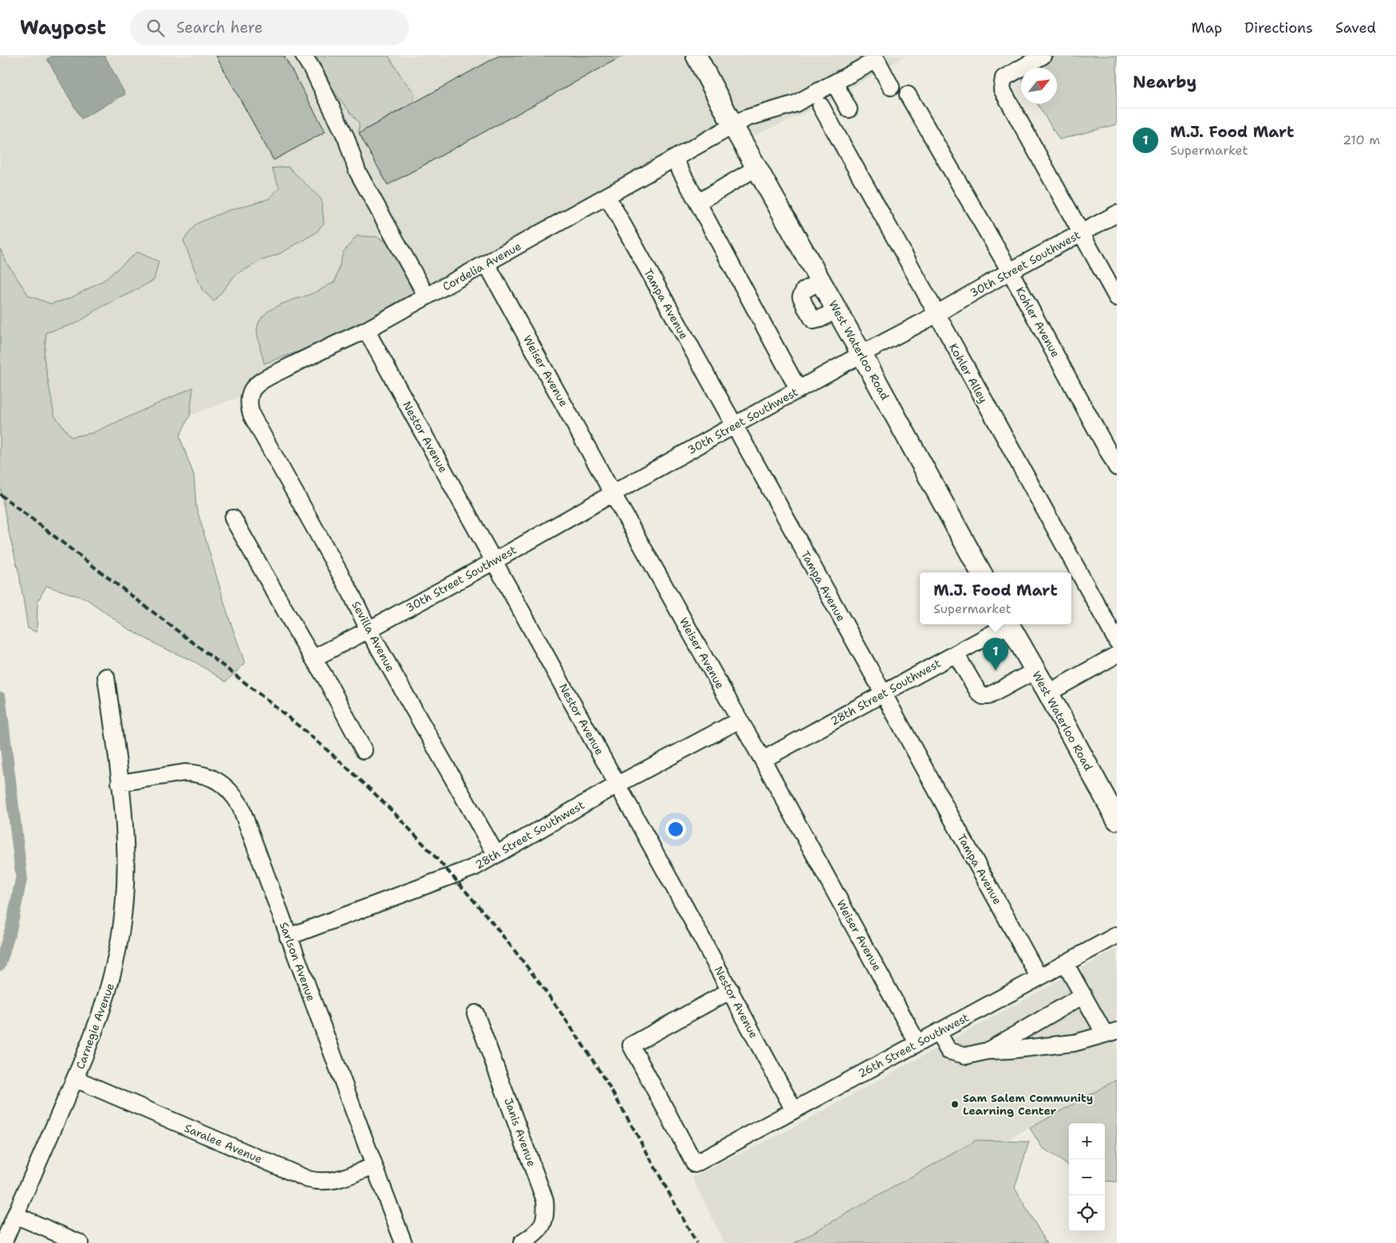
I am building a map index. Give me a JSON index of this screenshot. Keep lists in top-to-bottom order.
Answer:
{
  "streets": {
    "main road": ["West Waterloo Road"],
    "street": [
      "30th Street Southwest",
      "Cordelia Avenue",
      "Tampa Avenue",
      "Kohler Avenue",
      "Weiser Avenue",
      "Kohler Alley",
      "Nestor Avenue",
      "Sevilla Avenue",
      "28th Street Southwest",
      "Sarlson Avenue",
      "Carnegie Avenue",
      "26th Street Southwest",
      "Janis Avenue",
      "Saralee Avenue"
    ]
  },
  "crossings": [
    ["30th Street Southwest", "Tampa Avenue"],
    ["30th Street Southwest", "Kohler Avenue"],
    ["30th Street Southwest", "West Waterloo Road"],
    ["30th Street Southwest", "Weiser Avenue"],
    ["30th Street Southwest", "Kohler Alley"],
    ["30th Street Southwest", "Nestor Avenue"],
    ["30th Street Southwest", "Sevilla Avenue"],
    ["Cordelia Avenue", "Tampa Avenue"],
    ["Cordelia Avenue", "West Waterloo Road"],
    ["Cordelia Avenue", "Weiser Avenue"],
    ["Cordelia Avenue", "Nestor Avenue"],
    ["Cordelia Avenue", "Sevilla Avenue"],
    ["Tampa Avenue", "28th Street Southwest"],
    ["Tampa Avenue", "26th Street Southwest"],
    ["Weiser Avenue", "28th Street Southwest"],
    ["Weiser Avenue", "26th Street Southwest"],
    ["Nestor Avenue", "28th Street Southwest"],
    ["Nestor Avenue", "26th Street Southwest"],
    ["Sevilla Avenue", "28th Street Southwest"],
    ["28th Street Southwest", "Sarlson Avenue"],
    ["Sarlson Avenue", "Carnegie Avenue"],
    ["Sarlson Avenue", "Saralee Avenue"],
    ["Carnegie Avenue", "Saralee Avenue"]
  ],
  "places": ["Sam Salem Community Learning Center"],
  "north": "top right",
  "page": {
    "header": "Waypost",
    "search": "Search here",
    "nav": ["Map", "Directions", "Saved"],
    "heading": "Nearby",
    "list": [
      {
        "mark": "1",
        "name": "M.J. Food Mart",
        "note": "Supermarket",
        "value": "210 m"
      }
    ],
    "popup": ["M.J. Food Mart", "Supermarket"],
    "pins": "1",
    "map_buttons": ["+", "−"]
  }
}
